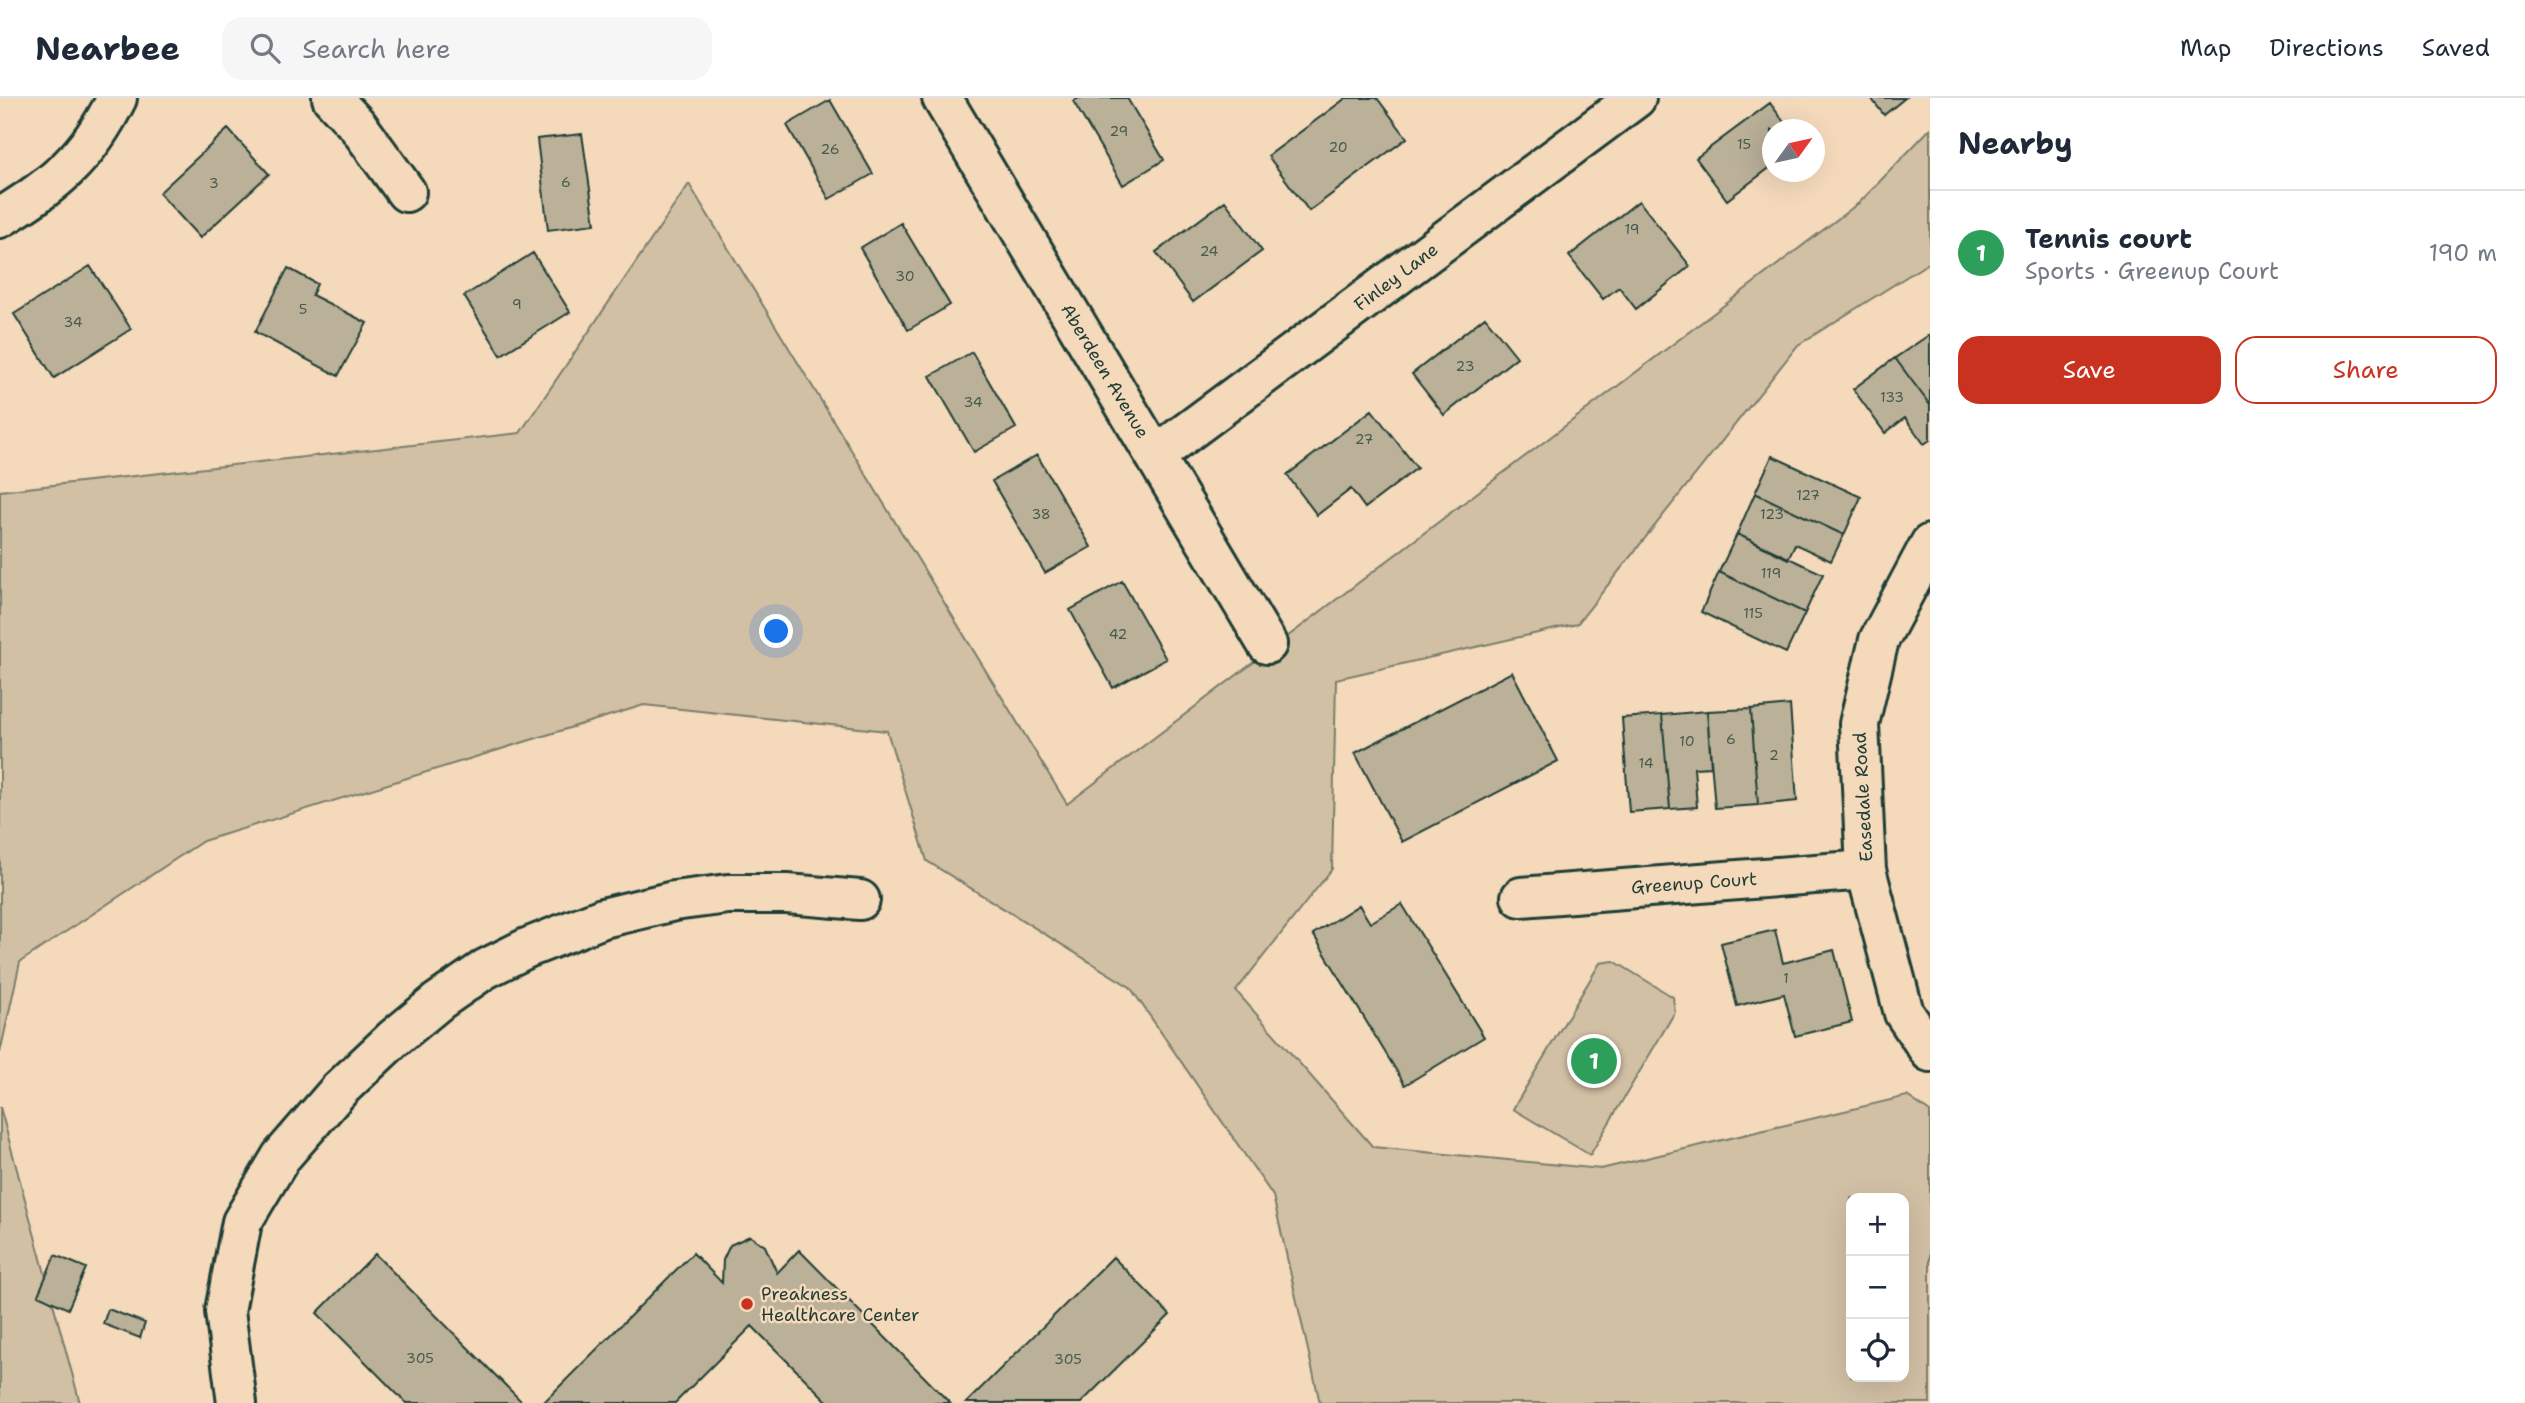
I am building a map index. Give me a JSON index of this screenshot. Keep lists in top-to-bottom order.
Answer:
{
  "streets": {
    "street": [
      "Finley Lane",
      "Aberdeen Avenue",
      "Easedale Road",
      "Greenup Court"
    ]
  },
  "crossings": [
    ["Finley Lane", "Aberdeen Avenue"],
    ["Easedale Road", "Greenup Court"]
  ],
  "places": ["Preakness Healthcare Center"],
  "house_numbers": [
    "29",
    "15",
    "20",
    "26",
    "6",
    "3",
    "19",
    "24",
    "30",
    "9",
    "5",
    "34",
    "23",
    "133",
    "34",
    "27",
    "127",
    "38",
    "123",
    "119",
    "115",
    "42",
    "6",
    "10",
    "2",
    "14",
    "1",
    "305",
    "305"
  ],
  "north": "top right",
  "page": {
    "header": "Nearbee",
    "search": "Search here",
    "nav": ["Map", "Directions", "Saved"],
    "heading": "Nearby",
    "list": [
      {
        "mark": "1",
        "name": "Tennis court",
        "note": "Sports · Greenup Court",
        "value": "190 m"
      }
    ],
    "buttons": ["Save", "Share"],
    "pins": "1",
    "map_buttons": ["+", "−"]
  }
}
